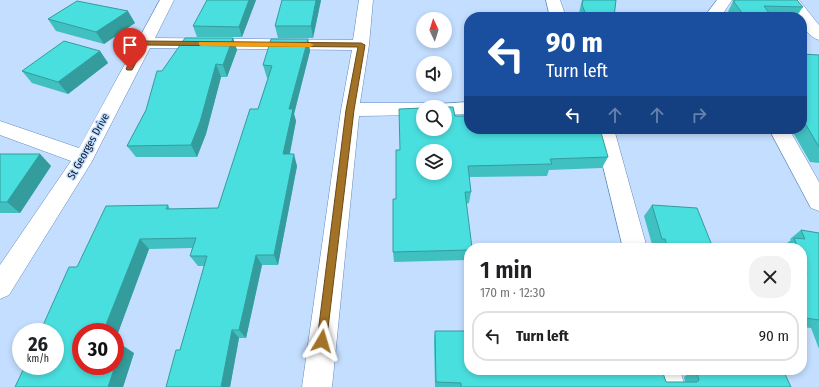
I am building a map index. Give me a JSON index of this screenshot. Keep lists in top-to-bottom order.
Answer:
{
  "streets": {
    "street": ["St Georges Drive"]
  },
  "north": "top",
  "page": {
    "turn": ["90 m", "Turn left"],
    "heading": ["1 min", "170 m · 12:30"],
    "list": [
      {
        "name": "Turn left",
        "value": "90 m"
      }
    ],
    "speed": "26 km/h",
    "limit": "30"
  }
}
